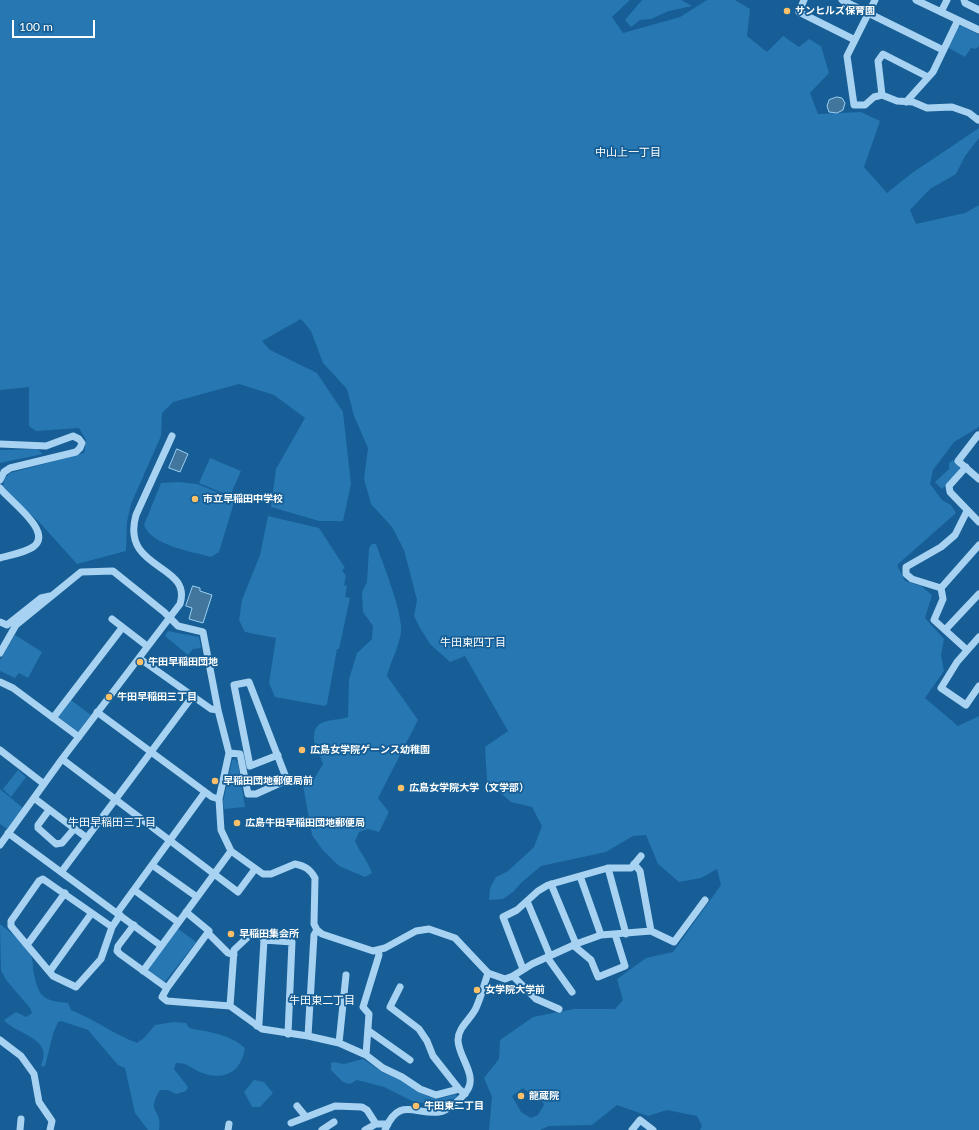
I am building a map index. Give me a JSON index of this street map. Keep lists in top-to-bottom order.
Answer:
{
  "districts": [
    "中山上一丁目",
    "牛田東四丁目",
    "牛田早稲田三丁目",
    "牛田東二丁目"
  ],
  "places": [
    "サンヒルズ保育園",
    "市立早稲田中学校",
    "牛田早稲田団地",
    "牛田早稲田三丁目",
    "広島女学院ゲーンス幼稚園",
    "早稲田団地郵便局前",
    "広島女学院大学（文学部）",
    "広島牛田早稲田団地郵便局",
    "早稲田集会所",
    "女学院大学前",
    "龍蔵院",
    "牛田東二丁目"
  ],
  "scale_bar": "100 m"
}
